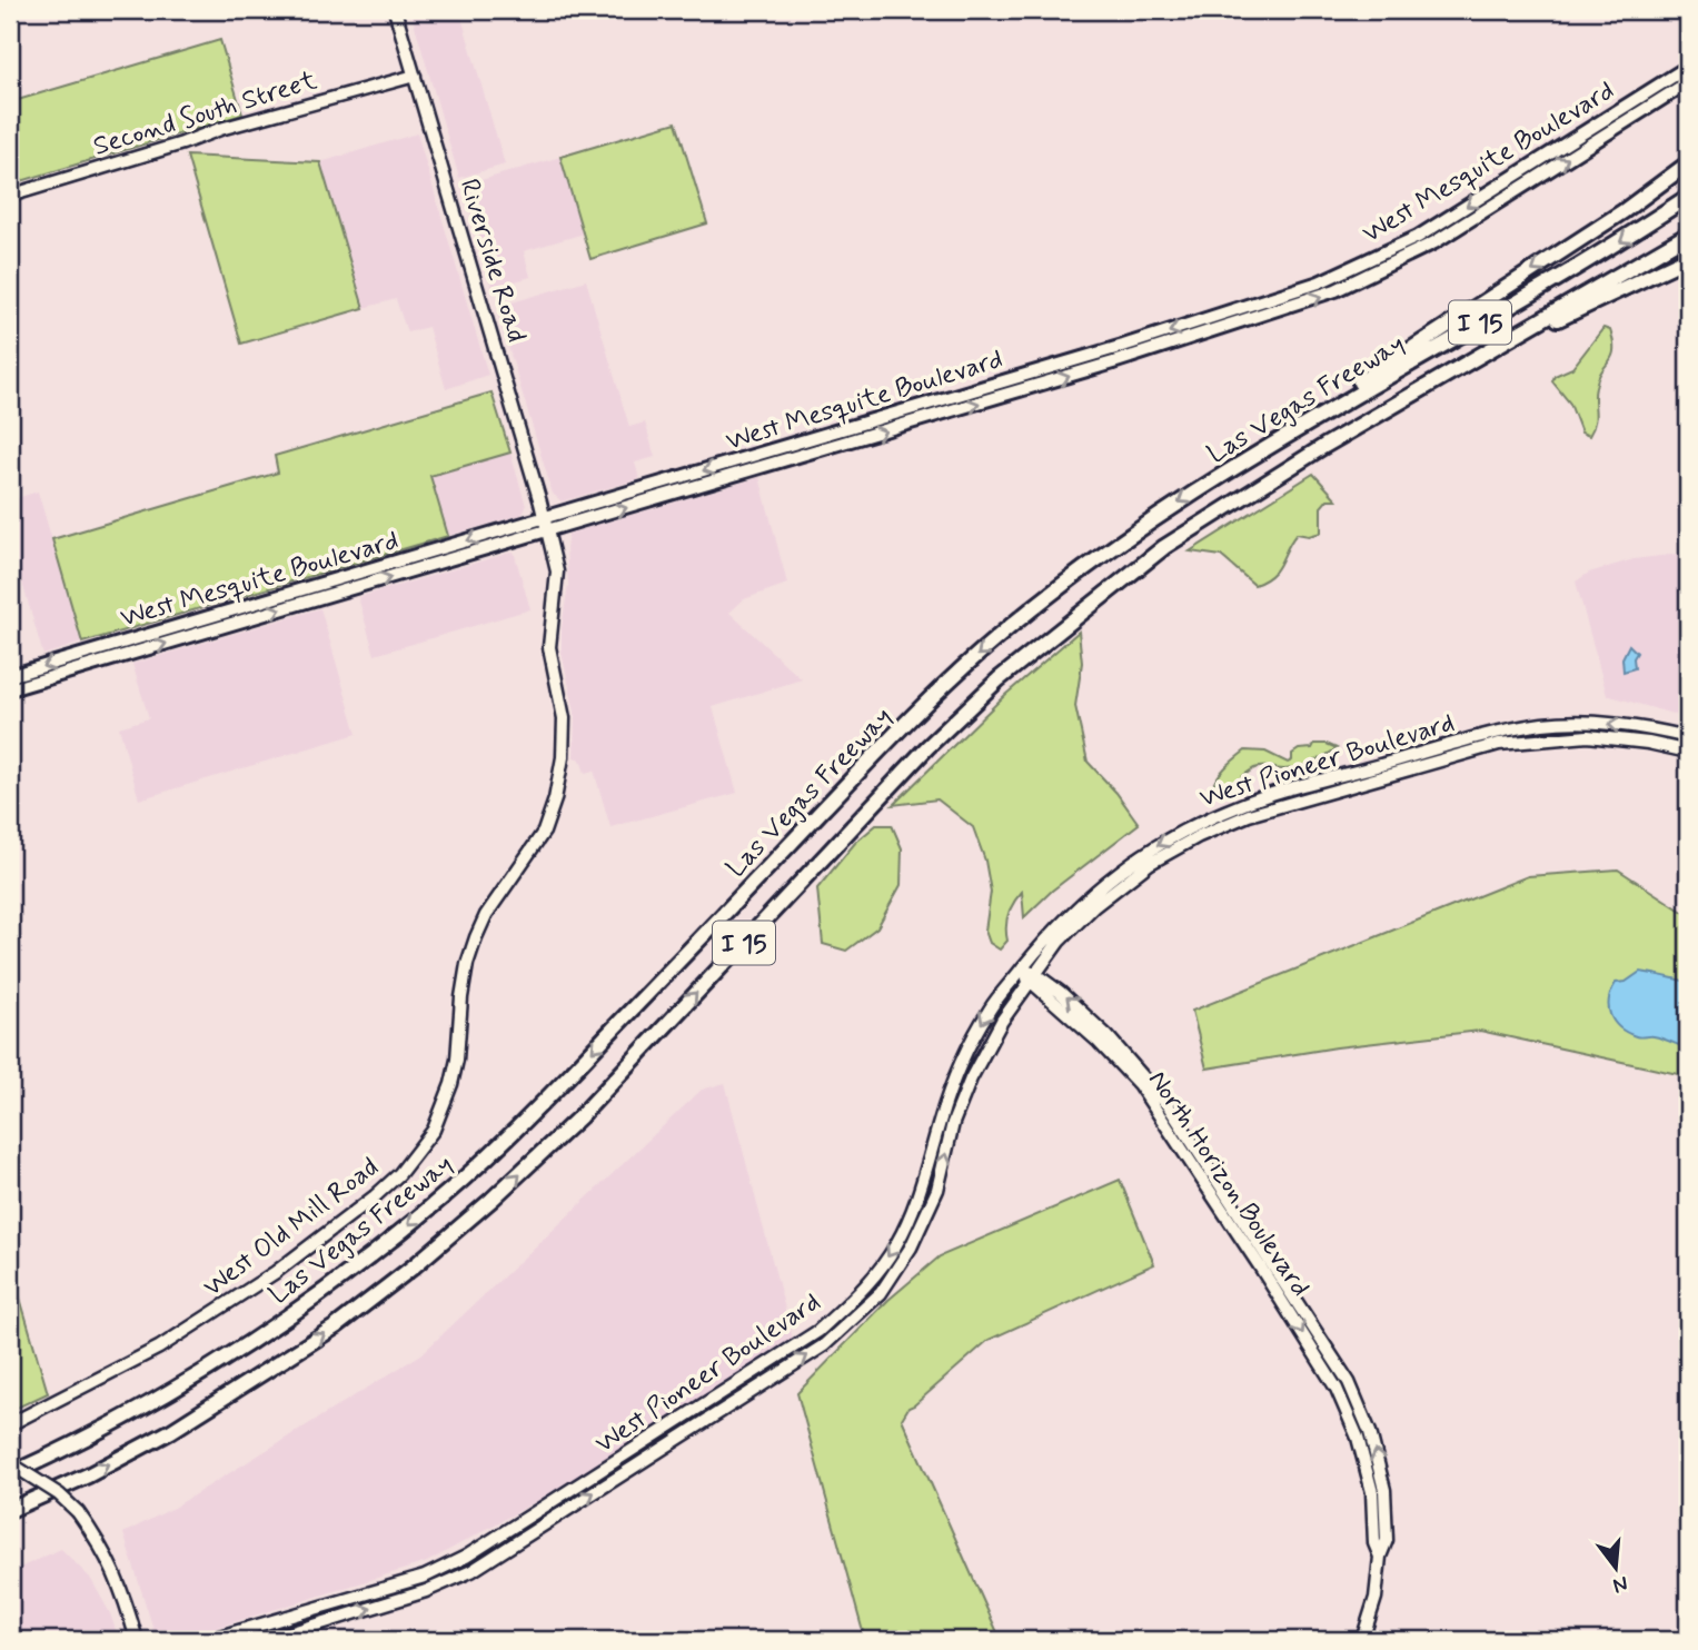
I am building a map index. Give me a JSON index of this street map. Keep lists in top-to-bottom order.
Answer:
{
  "streets": {
    "highway": ["I 15", "Las Vegas Freeway"],
    "main road": [
      "Second South Street",
      "West Mesquite Boulevard",
      "Riverside Road",
      "West Pioneer Boulevard",
      "North Horizon Boulevard",
      "West Old Mill Road"
    ]
  },
  "crossings": [
    ["Second South Street", "Riverside Road"],
    ["West Mesquite Boulevard", "Riverside Road"],
    ["West Mesquite Boulevard", "West Old Mill Road"],
    ["Riverside Road", "West Old Mill Road"],
    ["West Pioneer Boulevard", "North Horizon Boulevard"]
  ],
  "north": "bottom"
}
